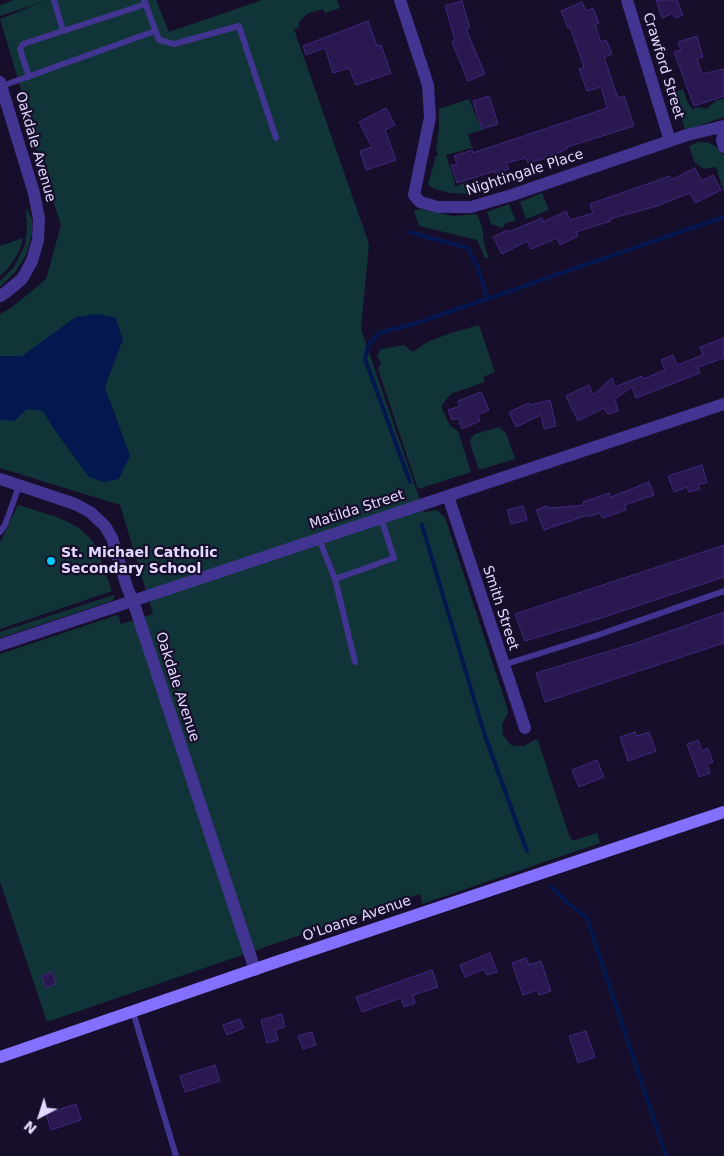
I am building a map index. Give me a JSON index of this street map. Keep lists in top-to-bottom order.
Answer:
{
  "streets": {
    "main road": ["O'Loane Avenue"],
    "street": [
      "Crawford Street",
      "Oakdale Avenue",
      "Nightingale Place",
      "Matilda Street",
      "Smith Street"
    ]
  },
  "crossings": [
    ["Crawford Street", "Nightingale Place"],
    ["Oakdale Avenue", "Matilda Street"],
    ["Oakdale Avenue", "O'Loane Avenue"],
    ["Matilda Street", "Smith Street"]
  ],
  "places": ["St. Michael Catholic Secondary School"],
  "north": "bottom left"
}
